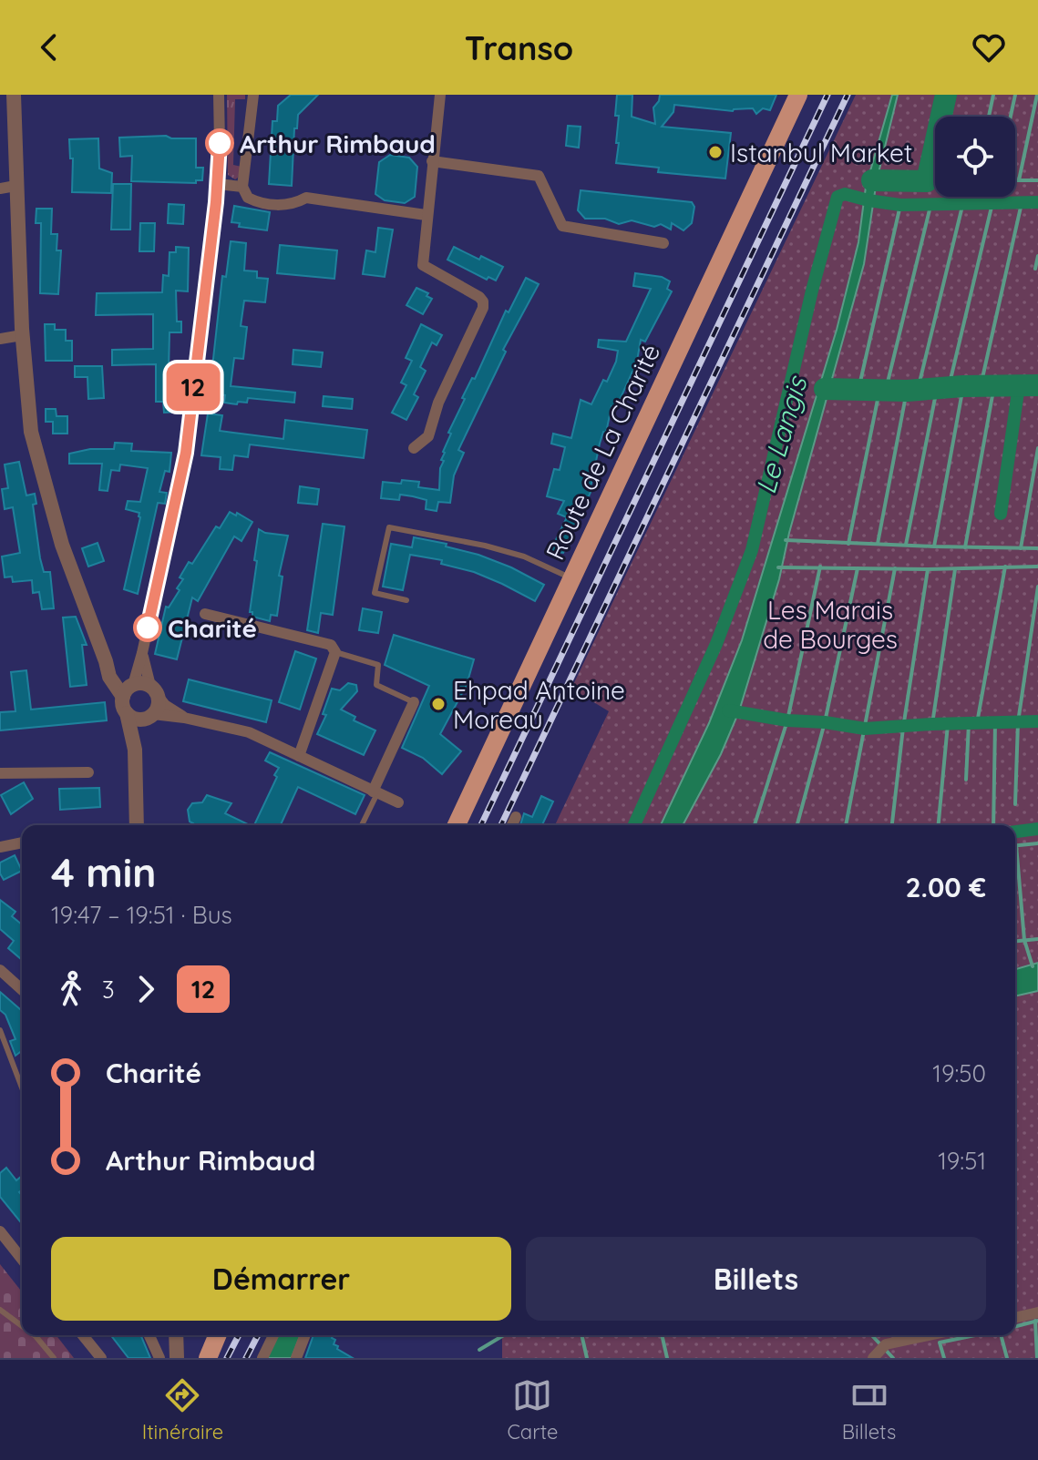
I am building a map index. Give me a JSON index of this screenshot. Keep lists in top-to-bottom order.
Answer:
{
  "streets": {
    "main road": ["Route de La Charité"]
  },
  "water": ["Le Langis"],
  "parks": ["Les Marais de Bourges"],
  "places": [
    "Arthur Rimbaud",
    "Istanbul Market",
    "Charité",
    "Ehpad Antoine Moreau"
  ],
  "lines": ["bus line 12"],
  "page": {
    "header": "Transo",
    "on_map": "12",
    "heading": ["4 min", "19:47 – 19:51 · Bus", "2.00 €"],
    "legs": ["3", "12"],
    "list": [
      {
        "name": "Charité",
        "value": "19:50"
      },
      {
        "name": "Arthur Rimbaud",
        "value": "19:51"
      }
    ],
    "buttons": ["Démarrer", "Billets"],
    "tabs": ["Itinéraire", "Carte", "Billets"]
  }
}
